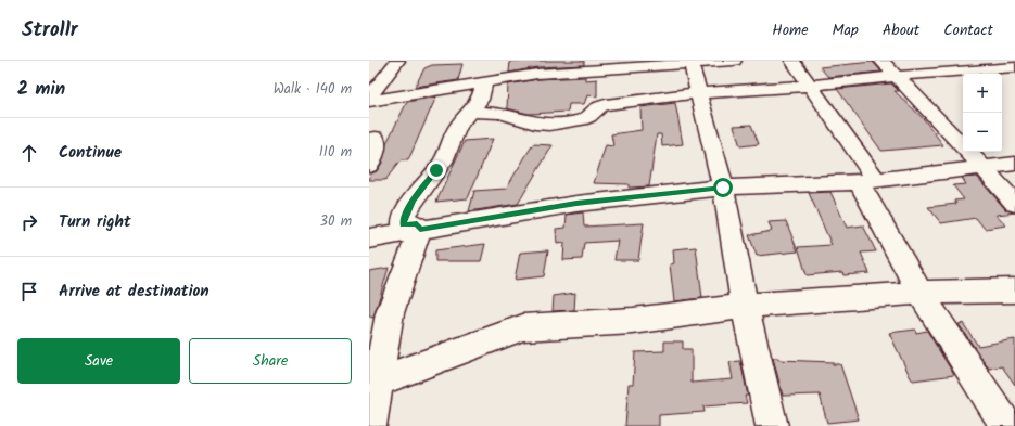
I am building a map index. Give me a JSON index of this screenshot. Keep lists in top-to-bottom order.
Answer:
{
  "page": {
    "header": "Strollr",
    "nav": [
      "Home",
      "Map",
      "About",
      "Contact"
    ],
    "heading": ["2 min", "Walk · 140 m"],
    "map_buttons": ["+", "−"],
    "list": [
      ["Continue", "110 m"],
      ["Turn right", "30 m"],
      "Arrive at destination"
    ],
    "buttons": ["Save", "Share"]
  }
}
